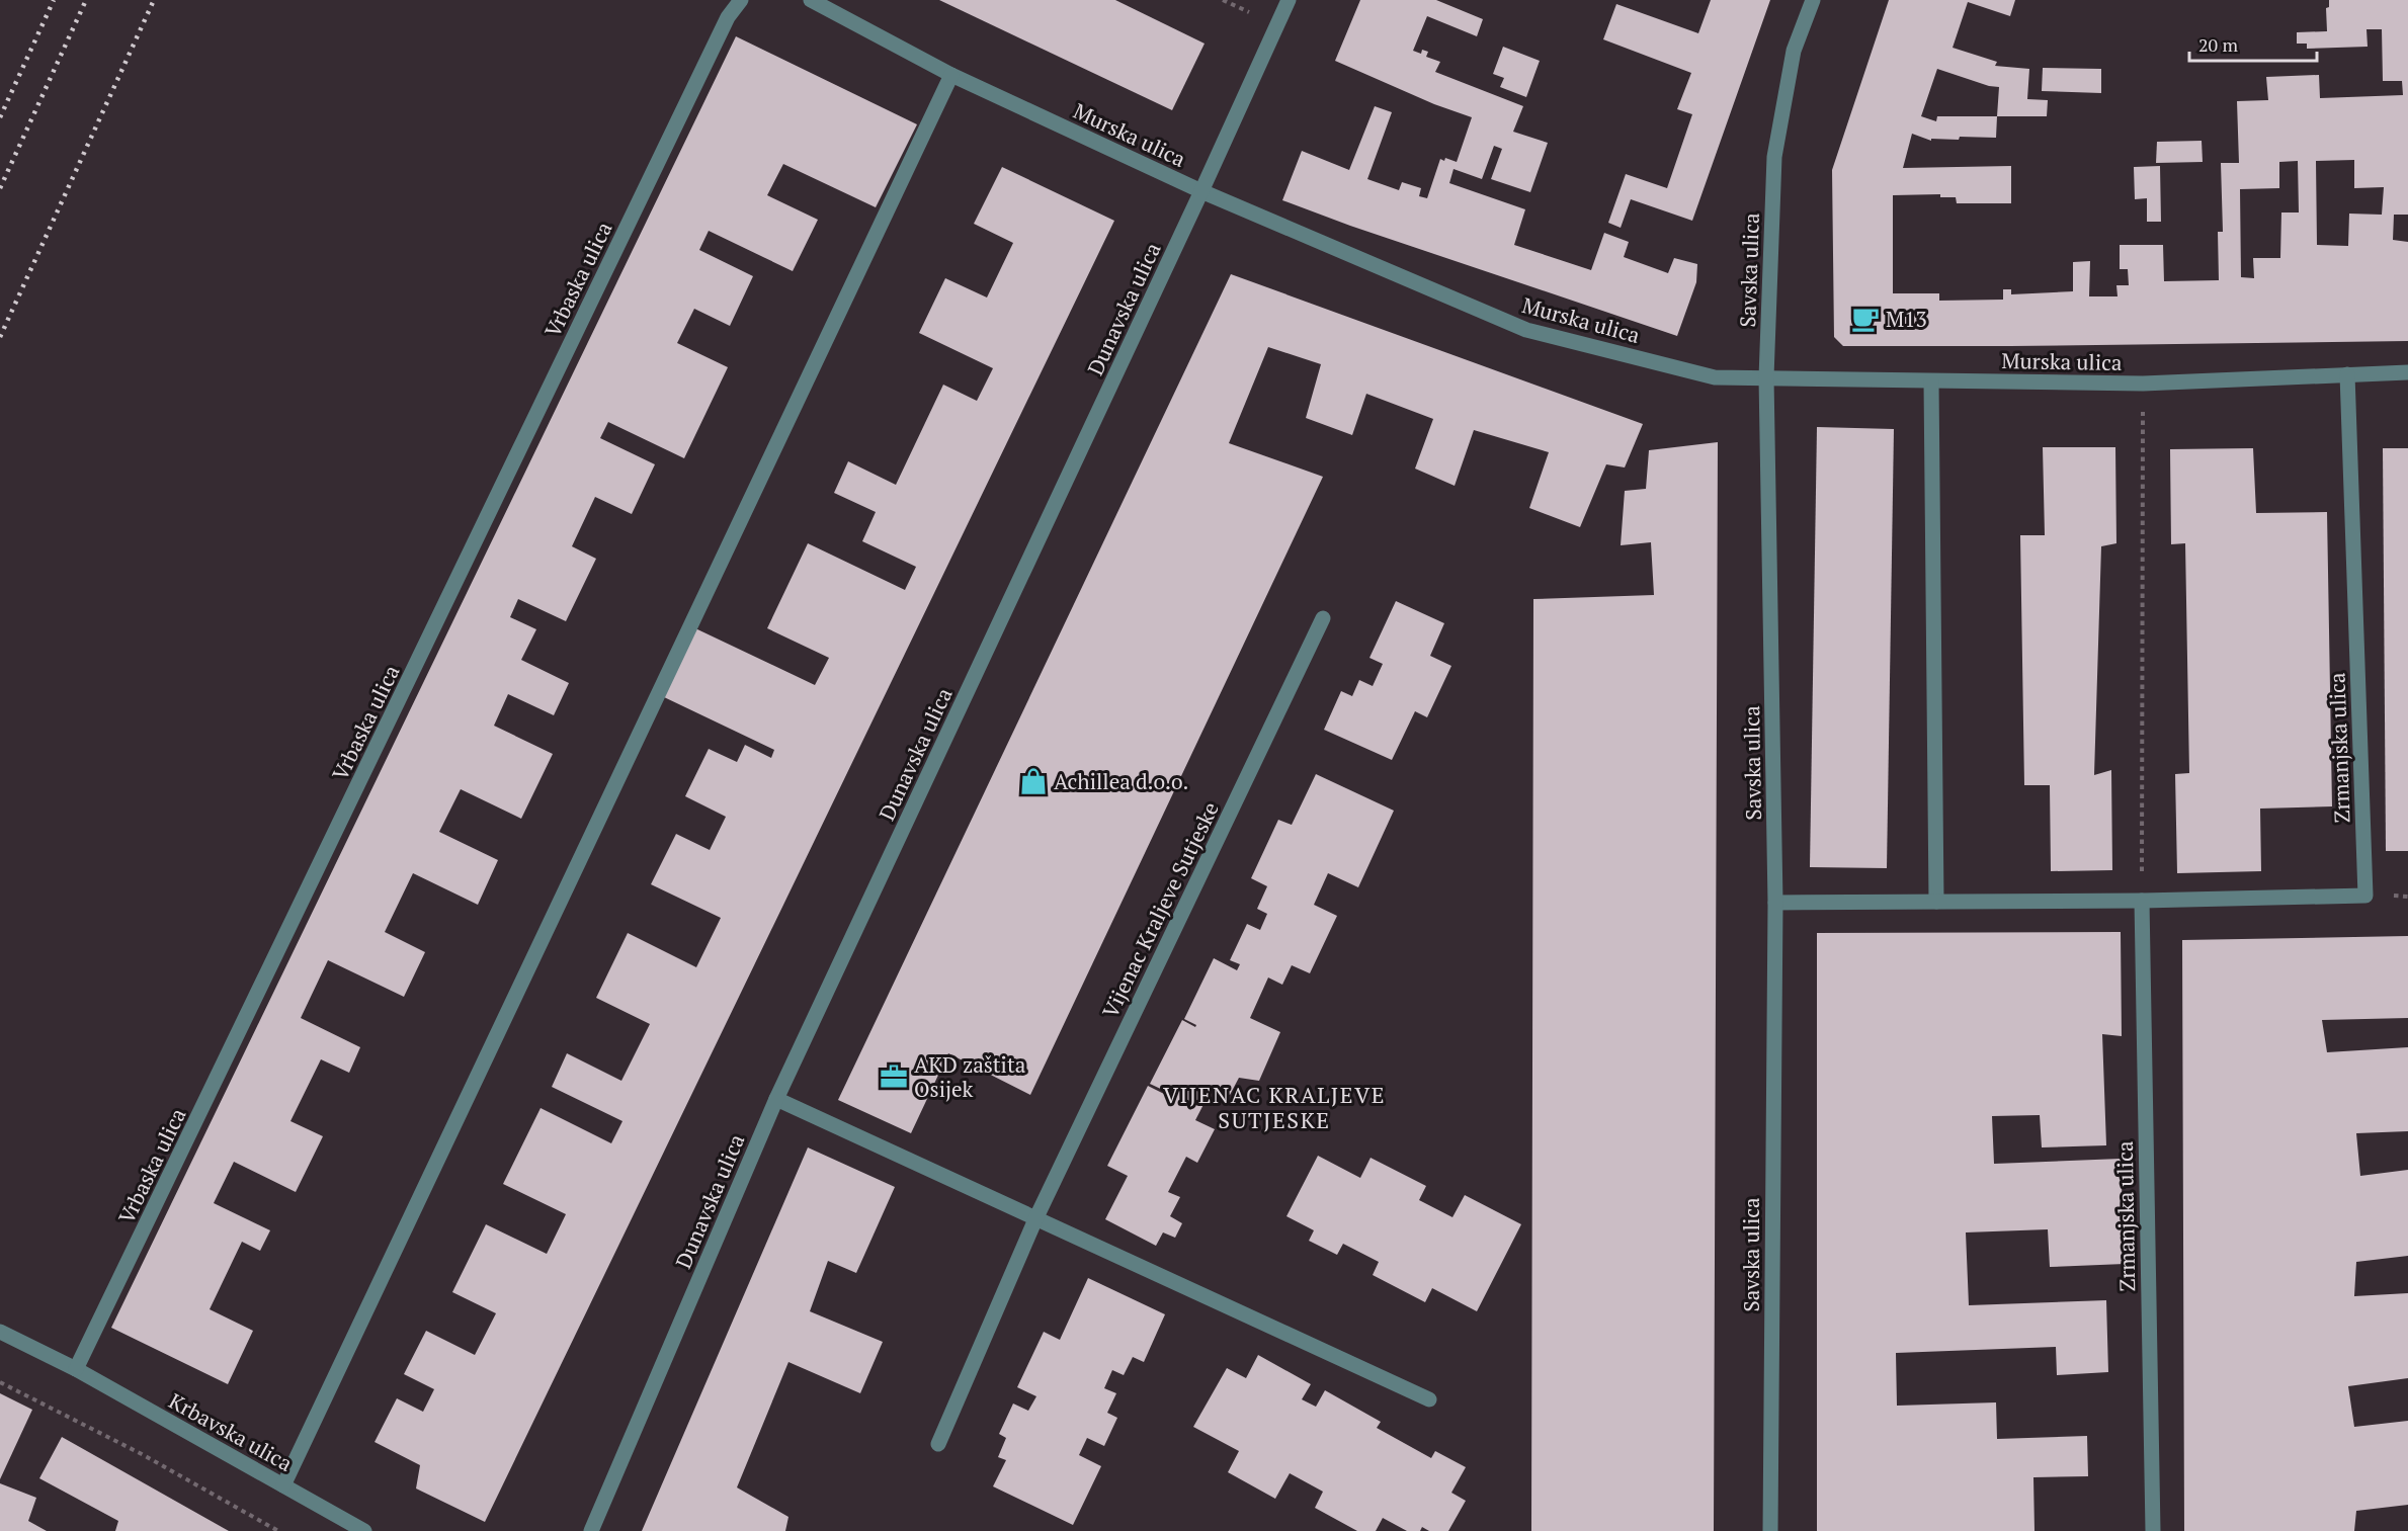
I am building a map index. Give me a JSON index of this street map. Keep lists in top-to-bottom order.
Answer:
{
  "streets": {
    "street": [
      "Murska ulica",
      "Savska ulica",
      "Vrbaska ulica",
      "Dunavska ulica",
      "Zrmanjska ulica",
      "Vijenac Kraljeve Sutjeske",
      "Krbavska ulica"
    ]
  },
  "crossings": [
    ["Murska ulica", "Savska ulica"],
    ["Murska ulica", "Dunavska ulica"],
    ["Murska ulica", "Zrmanjska ulica"],
    ["Savska ulica", "Zrmanjska ulica"],
    ["Vrbaska ulica", "Krbavska ulica"]
  ],
  "districts": ["VIJENAC KRALJEVE SUTJESKE"],
  "places": {
    "cafe": ["M13"],
    "shop": ["Achillea d.o.o."],
    "office": ["AKD zaštita Osijek"]
  },
  "scale_bar": "20 m"
}
